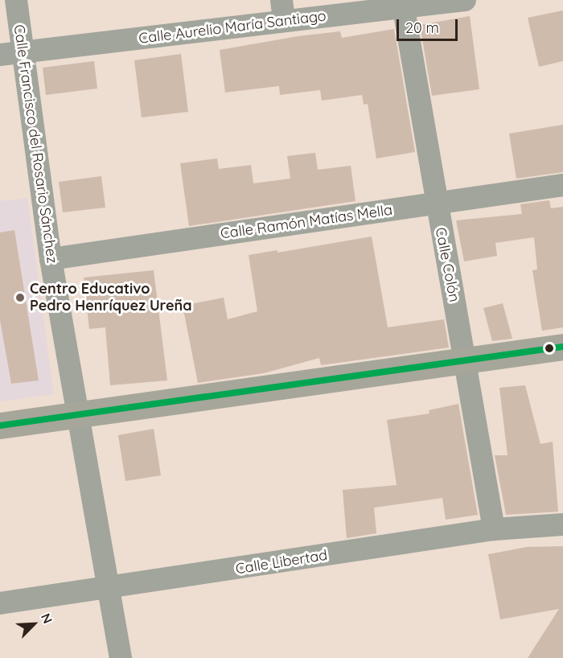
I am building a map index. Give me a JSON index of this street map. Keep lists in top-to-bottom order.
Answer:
{
  "streets": {
    "street": [
      "Calle Aurelio María Santiago",
      "Calle Francisco del Rosario Sánchez",
      "Calle Ramón Matías Mella",
      "Calle Colón",
      "Calle Libertad"
    ]
  },
  "crossings": [
    ["Calle Aurelio María Santiago", "Calle Francisco del Rosario Sánchez"],
    ["Calle Aurelio María Santiago", "Calle Colón"],
    ["Calle Francisco del Rosario Sánchez", "Calle Ramón Matías Mella"],
    ["Calle Francisco del Rosario Sánchez", "Calle Libertad"],
    ["Calle Ramón Matías Mella", "Calle Colón"],
    ["Calle Colón", "Calle Libertad"]
  ],
  "places": ["Centro Educativo Pedro Henríquez Ureña"],
  "scale_bar": "20 m",
  "north": "top right"
}
